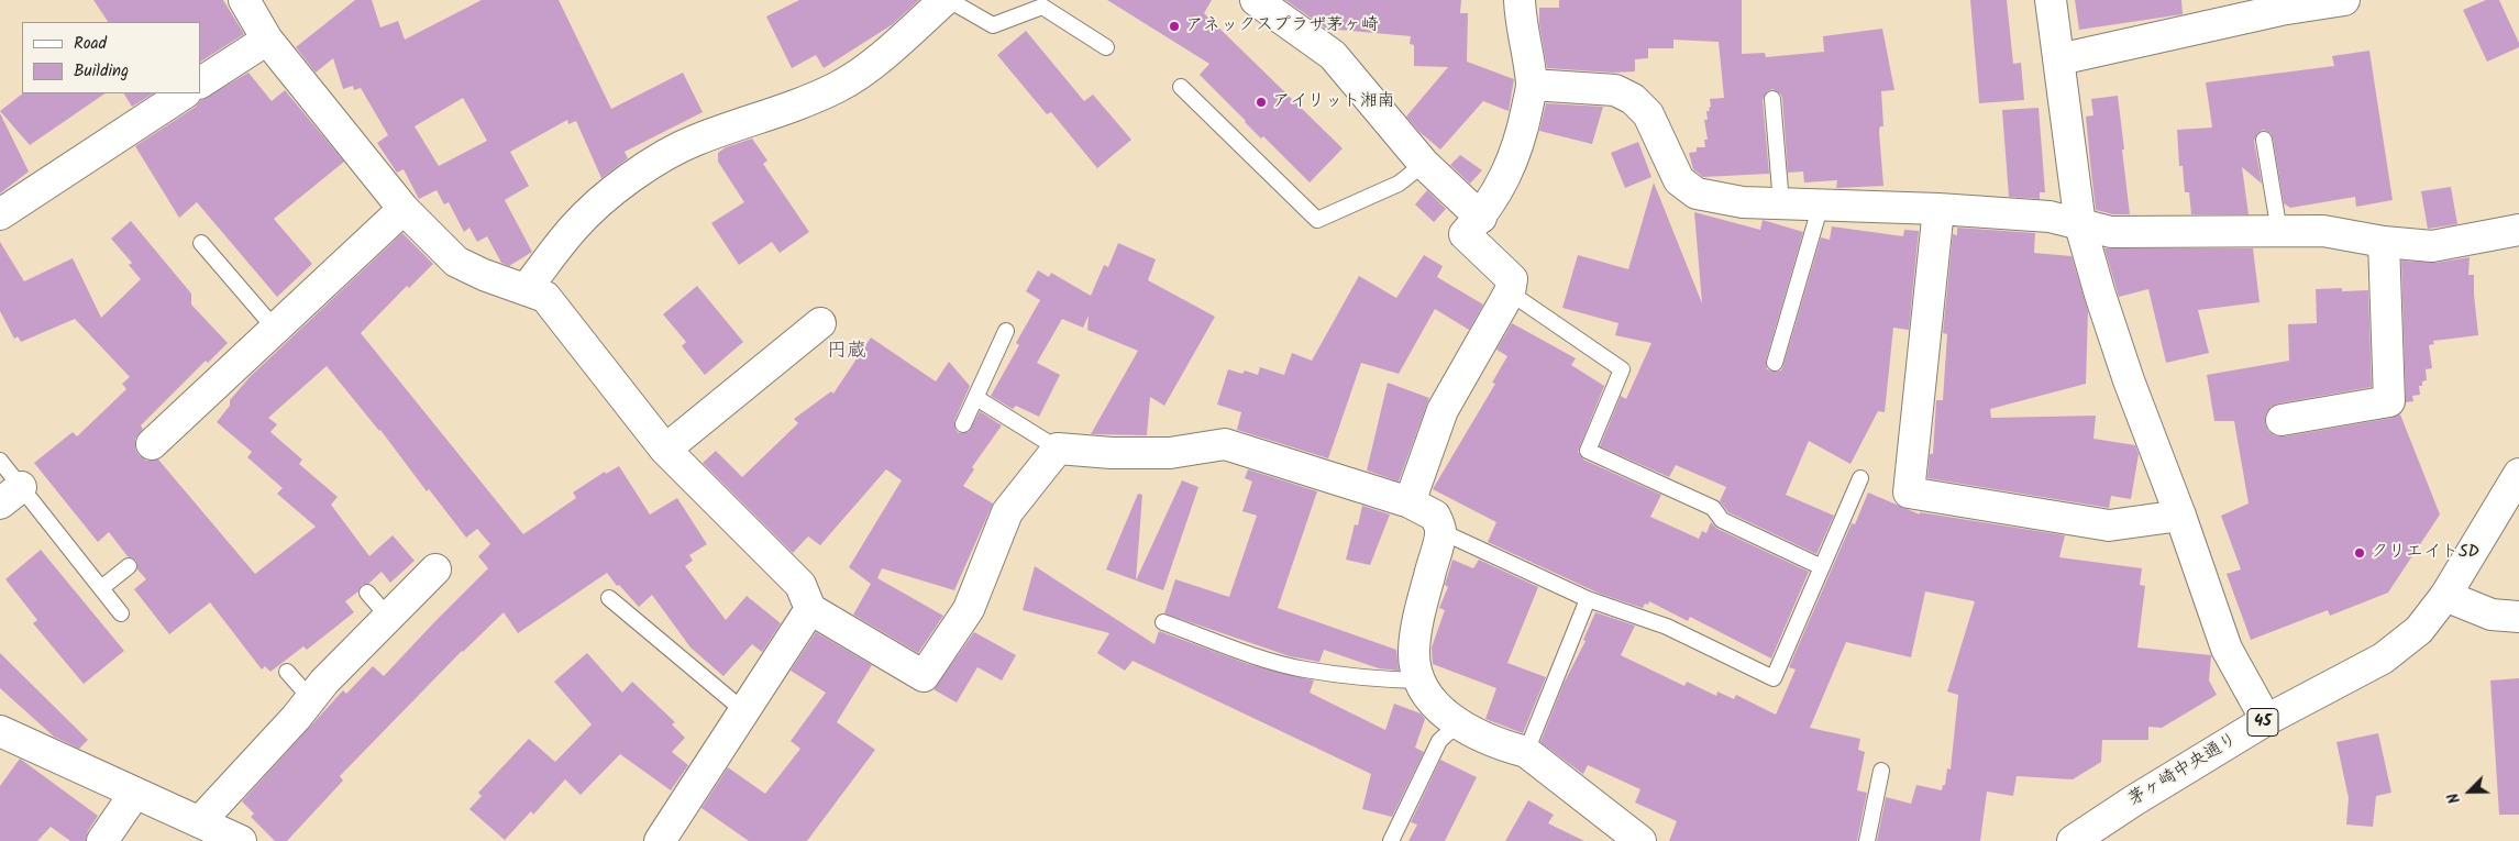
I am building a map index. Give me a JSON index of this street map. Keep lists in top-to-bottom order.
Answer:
{
  "streets": {
    "street": ["45", "茅ヶ崎中央通り"]
  },
  "districts": ["円蔵"],
  "places": ["アネックスプラザ茅ヶ崎", "アイリット湘南", "クリエイトSD"],
  "legend": ["Road", "Building"],
  "north": "bottom left"
}
